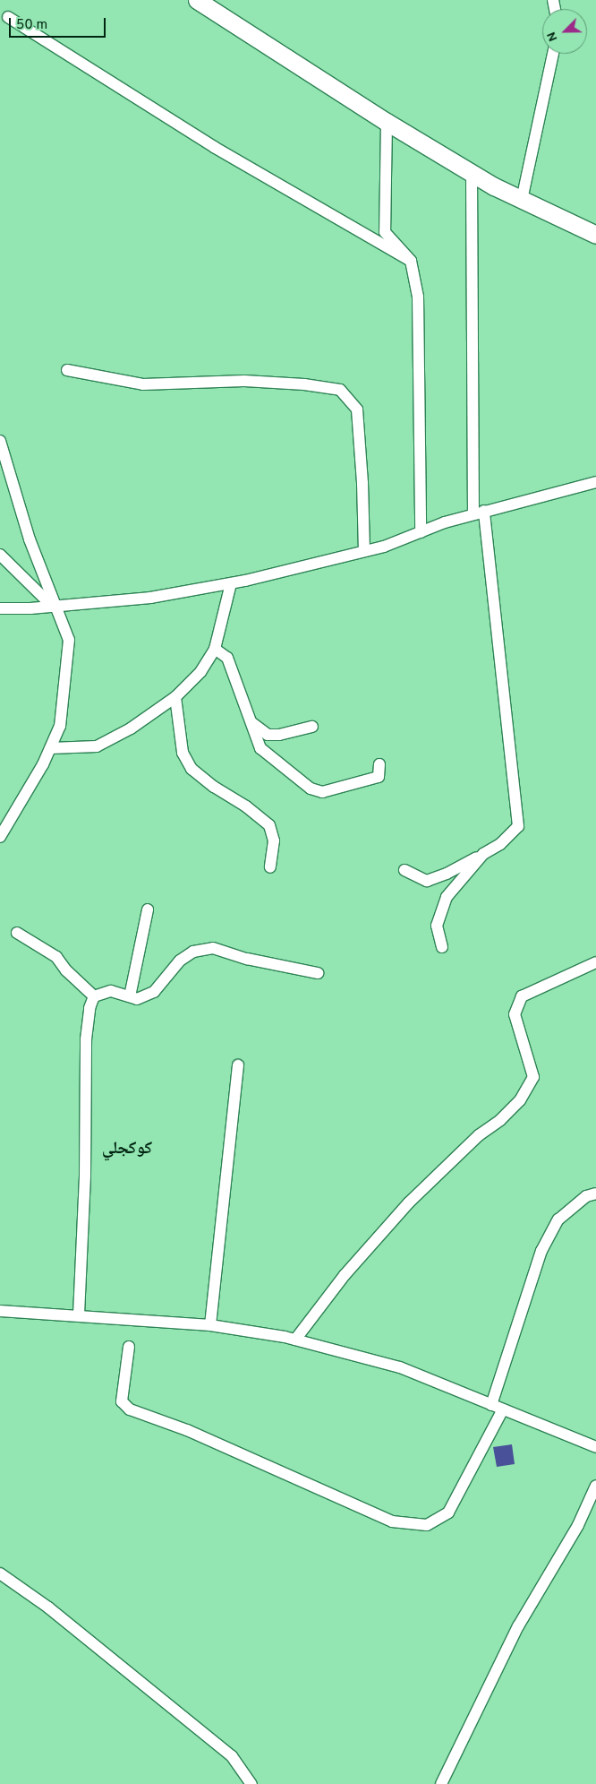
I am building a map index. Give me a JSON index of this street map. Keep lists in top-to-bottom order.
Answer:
{
  "districts": ["كوكجلي"],
  "scale_bar": "50 m",
  "north": "bottom left"
}
